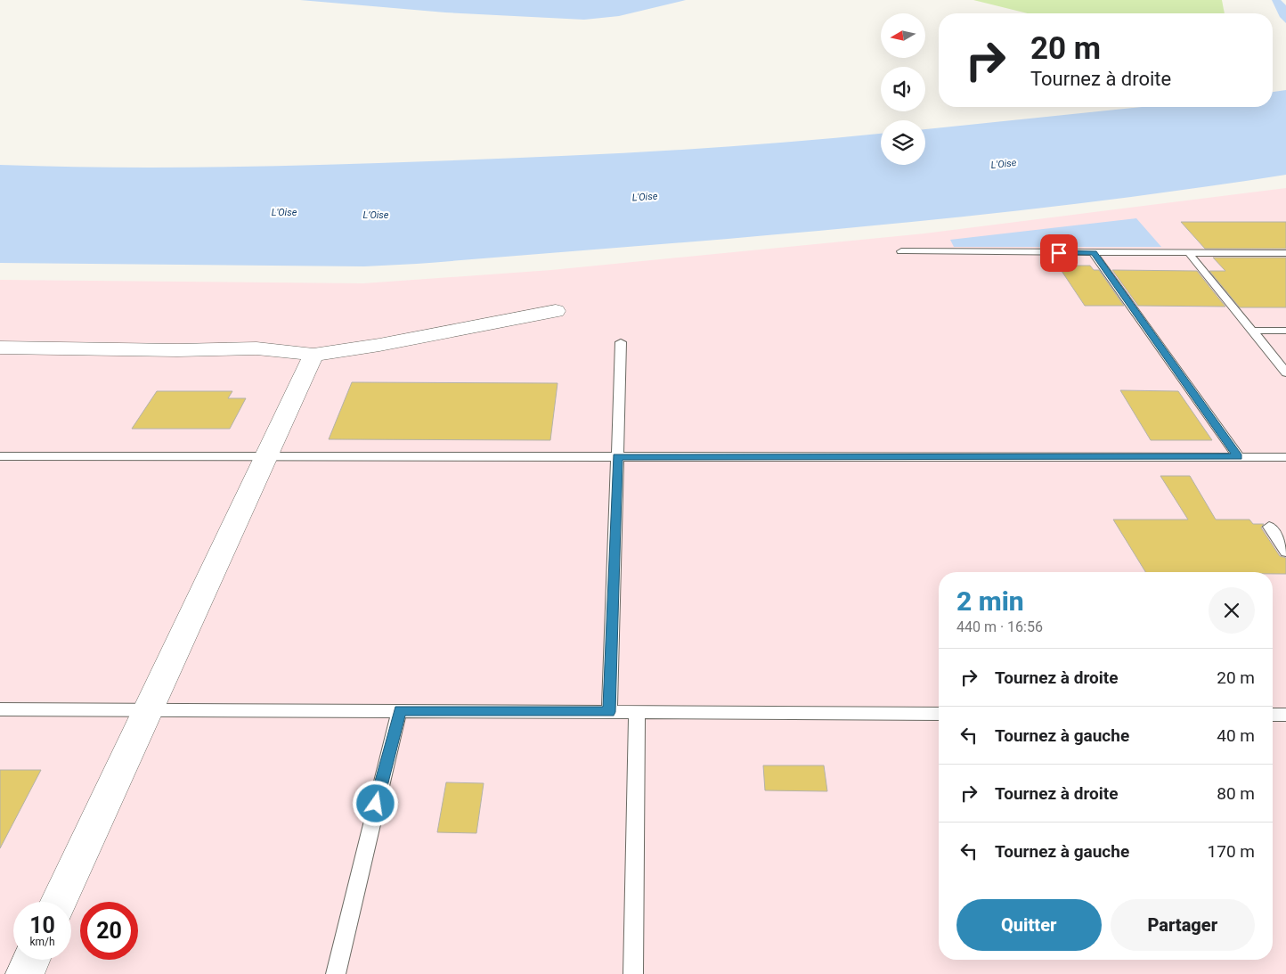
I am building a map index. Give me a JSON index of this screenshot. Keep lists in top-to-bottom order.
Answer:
{
  "water": ["L'Oise", "L’Oise"],
  "north": "left",
  "page": {
    "turn": ["20 m", "Tournez à droite"],
    "heading": ["2 min", "440 m · 16:56"],
    "list": [
      {
        "name": "Tournez à droite",
        "value": "20 m"
      },
      {
        "name": "Tournez à gauche",
        "value": "40 m"
      },
      {
        "name": "Tournez à droite",
        "value": "80 m"
      },
      {
        "name": "Tournez à gauche",
        "value": "170 m"
      }
    ],
    "buttons": ["Quitter", "Partager"],
    "speed": "10 km/h",
    "limit": "20"
  }
}
